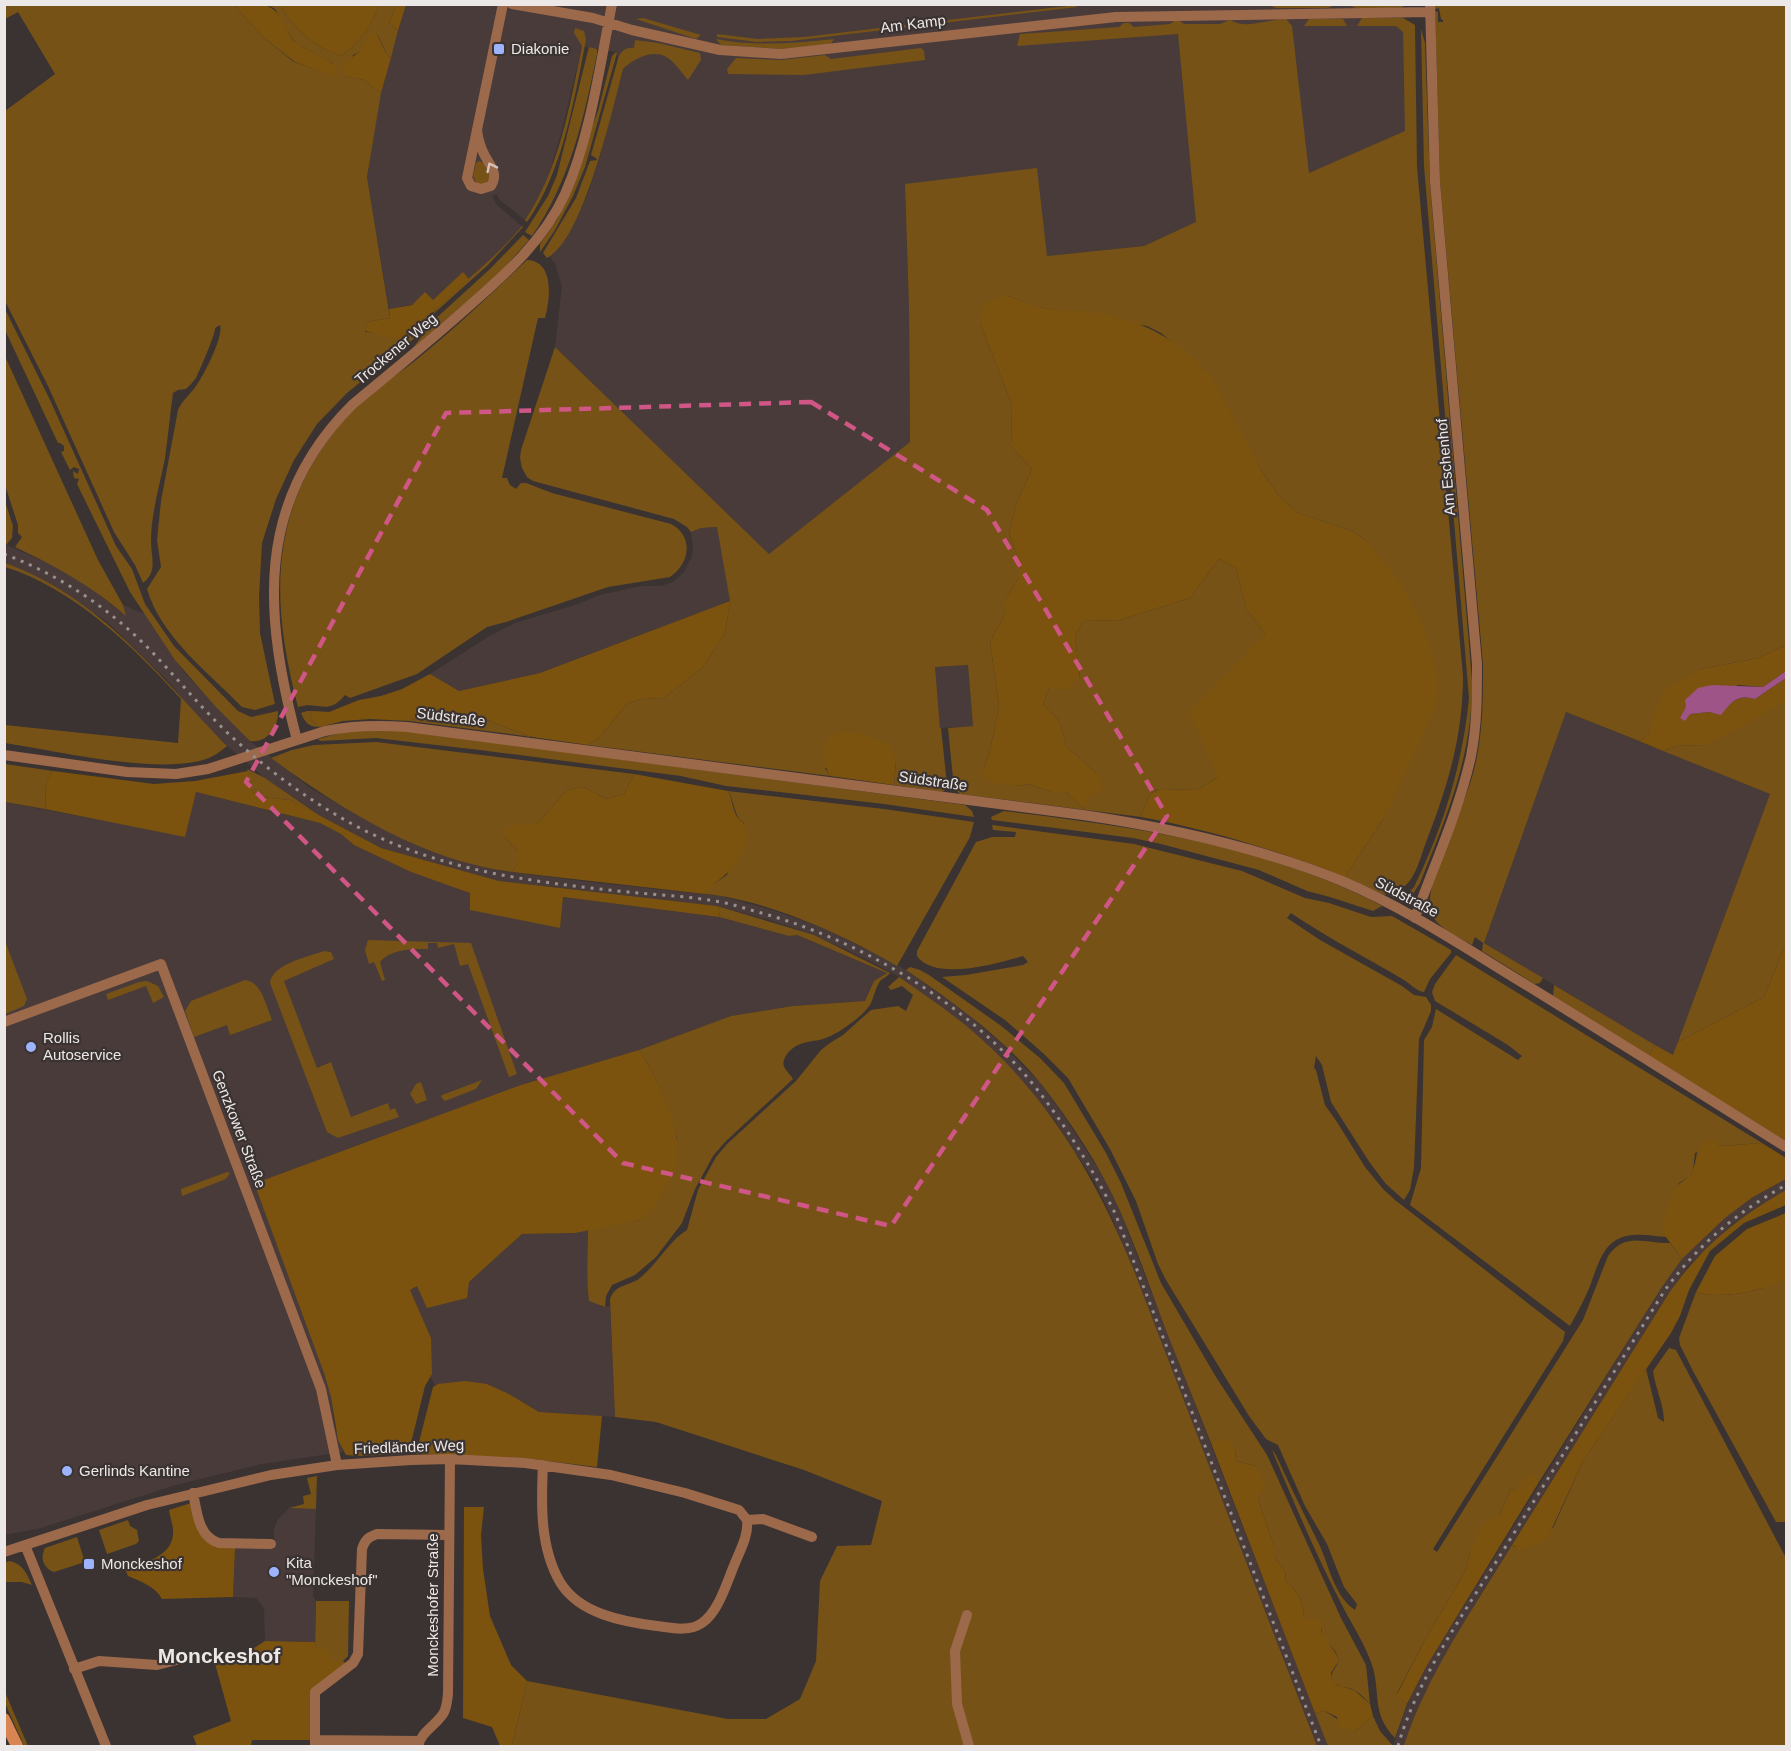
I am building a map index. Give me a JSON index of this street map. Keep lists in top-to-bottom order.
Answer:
{
  "streets": {
    "street": [
      "Am Kamp",
      "Trockener Weg",
      "Am Eschenhof",
      "Südstraße",
      "Genzkower Straße",
      "Friedländer Weg",
      "Monckeshofer Straße"
    ]
  },
  "crossings": [
    ["Am Kamp", "Trockener Weg"],
    ["Am Kamp", "Am Eschenhof"],
    ["Trockener Weg", "Südstraße"],
    ["Am Eschenhof", "Südstraße"],
    ["Genzkower Straße", "Friedländer Weg"],
    ["Friedländer Weg", "Monckeshofer Straße"]
  ],
  "districts": ["Monckeshof"],
  "places": {
    "transit": ["Diakonie", "Monckeshof"],
    "other": ["Rollis Autoservice", "Gerlinds Kantine", "Kita \"Monckeshof\""]
  }
}
